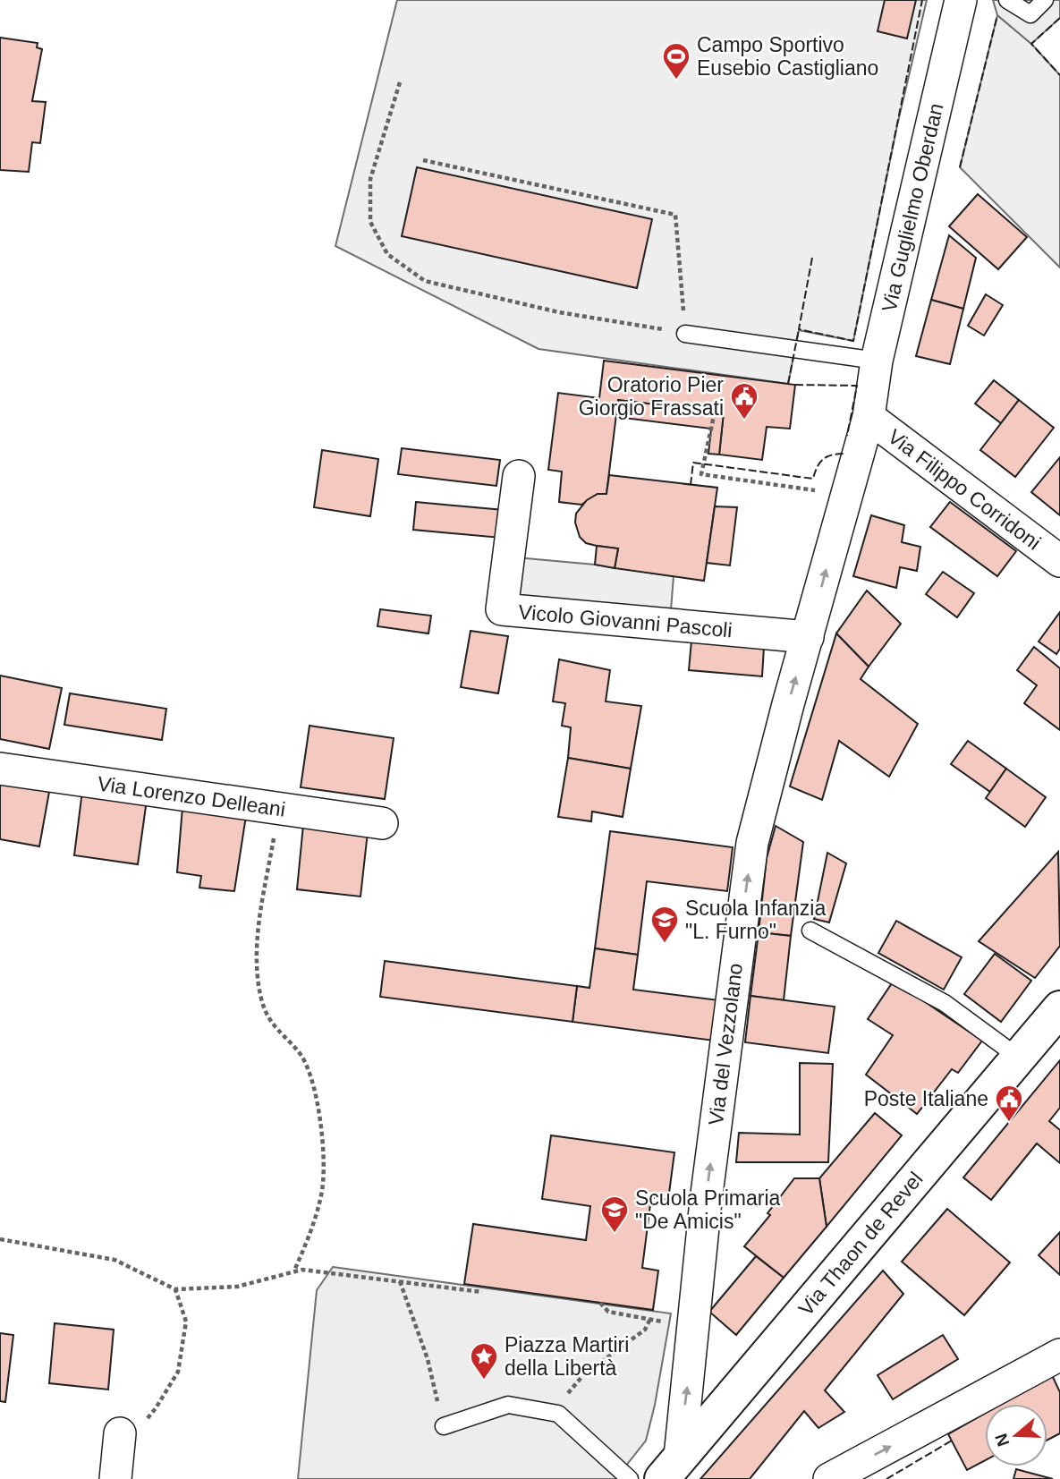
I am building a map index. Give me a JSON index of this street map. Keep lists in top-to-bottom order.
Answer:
{
  "streets": {
    "main road": ["Via Thaon de Revel"],
    "street": [
      "Via Guglielmo Oberdan",
      "Via Filippo Corridoni",
      "Vicolo Giovanni Pascoli",
      "Via Lorenzo Delleani",
      "Via del Vezzolano"
    ]
  },
  "crossings": [
    ["Via Guglielmo Oberdan", "Via Filippo Corridoni"],
    ["Via Guglielmo Oberdan", "Via del Vezzolano"],
    ["Vicolo Giovanni Pascoli", "Via del Vezzolano"],
    ["Via del Vezzolano", "Via Thaon de Revel"]
  ],
  "one_way": ["Via del Vezzolano"],
  "places": {
    "sports": ["Campo Sportivo Eusebio Castigliano"],
    "public building": ["Oratorio Pier Giorgio Frassati", "Poste Italiane"],
    "school or university": ["Scuola Infanzia \"L. Furno\"", "Scuola Primaria \"De Amicis\""],
    "place": ["Piazza Martiri della Libertà"]
  },
  "north": "left"
}
